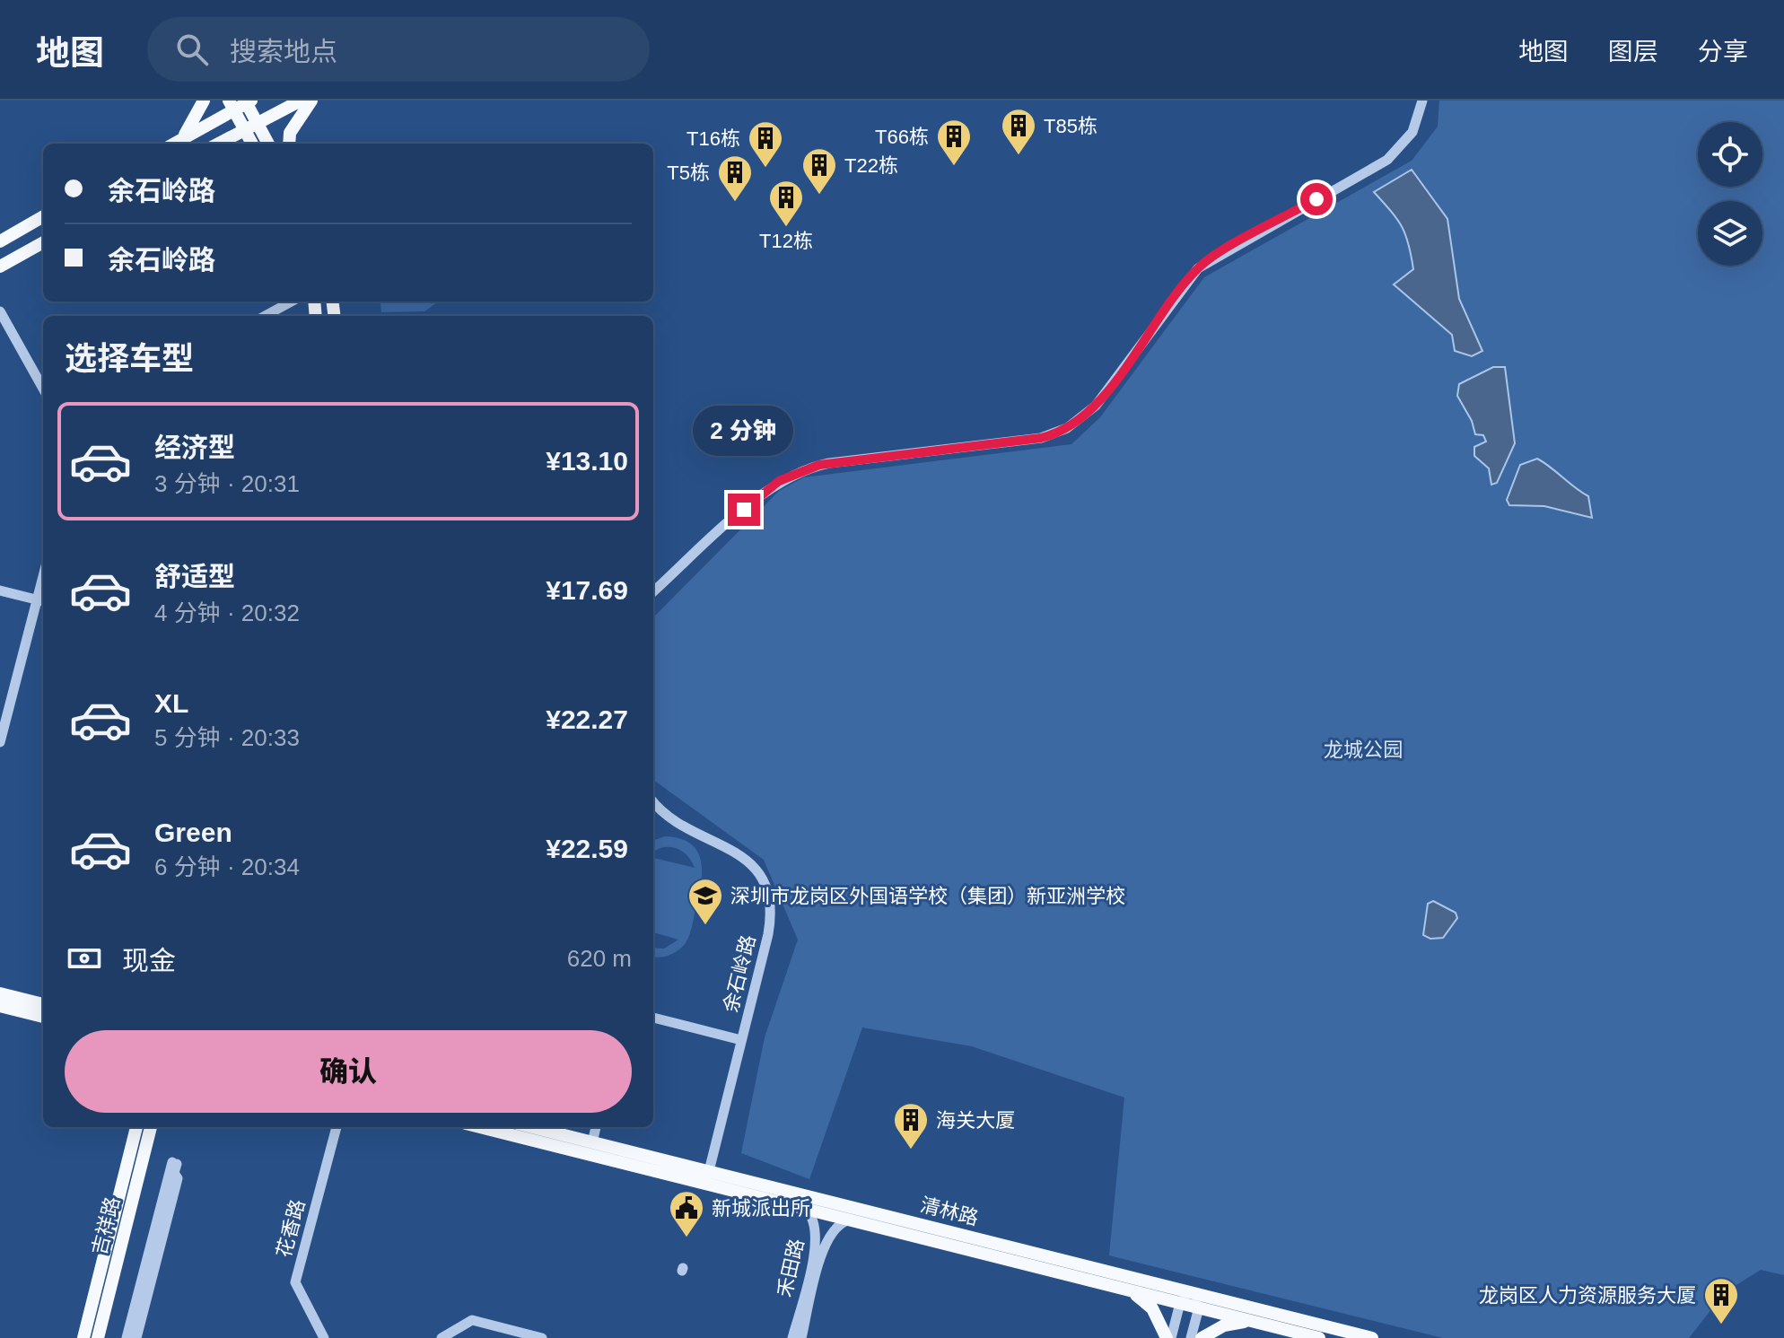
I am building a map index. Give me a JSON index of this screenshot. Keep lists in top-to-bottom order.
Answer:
{
  "streets": {
    "main road": ["清林路", "吉祥路"],
    "street": ["余石岭路", "花香路", "禾田路"]
  },
  "crossings": [
    ["余石岭路", "清林路"],
    ["清林路", "禾田路"]
  ],
  "parks": ["龙城公园"],
  "places": {
    "building": [
      "T85栋",
      "T66栋",
      "T16栋",
      "T22栋",
      "T5栋",
      "T12栋",
      "海关大厦",
      "龙岗区人力资源服务大厦"
    ],
    "school or university": ["深圳市龙岗区外国语学校（集团）新亚洲学校"],
    "public building": ["新城派出所"]
  },
  "page": {
    "header": "地图",
    "search": "搜索地点",
    "nav": ["地图", "图层", "分享"],
    "banner": ["余石岭路", "余石岭路"],
    "heading": "选择车型",
    "list": [
      {
        "name": "经济型",
        "note": "3 分钟 · 20:31",
        "value": "¥13.10"
      },
      {
        "name": "舒适型",
        "note": "4 分钟 · 20:32",
        "value": "¥17.69"
      },
      {
        "name": "XL",
        "note": "5 分钟 · 20:33",
        "value": "¥22.27"
      },
      {
        "name": "Green",
        "note": "6 分钟 · 20:34",
        "value": "¥22.59"
      }
    ],
    "bubble": "2 分钟",
    "pay": ["现金", "620 m"],
    "buttons": "确认"
  }
}
